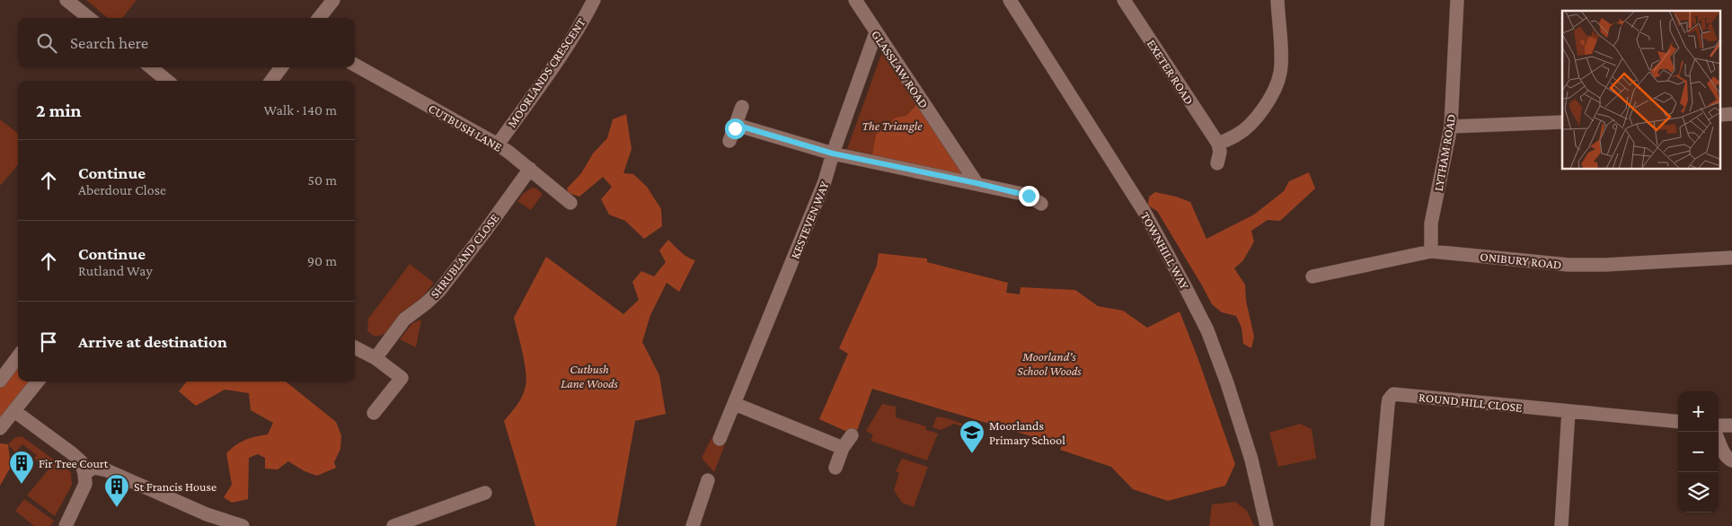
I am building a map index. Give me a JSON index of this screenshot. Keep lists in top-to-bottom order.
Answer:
{
  "streets": {
    "street": [
      "GLASSLAW ROAD",
      "EXETER ROAD",
      "MOORLANDS CRESCENT",
      "CUTBUSH LANE",
      "LYTHAM ROAD",
      "KESTEVEN WAY",
      "TOWNHILL WAY",
      "SHRUBLAND CLOSE",
      "ONIBURY ROAD",
      "ROUND HILL CLOSE"
    ]
  },
  "crossings": [
    ["GLASSLAW ROAD", "KESTEVEN WAY"],
    ["MOORLANDS CRESCENT", "CUTBUSH LANE"],
    ["CUTBUSH LANE", "SHRUBLAND CLOSE"],
    ["LYTHAM ROAD", "ONIBURY ROAD"]
  ],
  "parks": ["The Triangle", "Moorland's School Woods", "Cutbush Lane Woods"],
  "places": {
    "school or university": ["Moorlands Primary School"],
    "building": ["Fir Tree Court", "St Francis House"]
  },
  "page": {
    "search": "Search here",
    "heading": ["2 min", "Walk · 140 m"],
    "list": [
      ["Continue", "Aberdour Close", "50 m"],
      ["Continue", "Rutland Way", "90 m"],
      "Arrive at destination"
    ],
    "map_buttons": ["+", "−"]
  }
}
